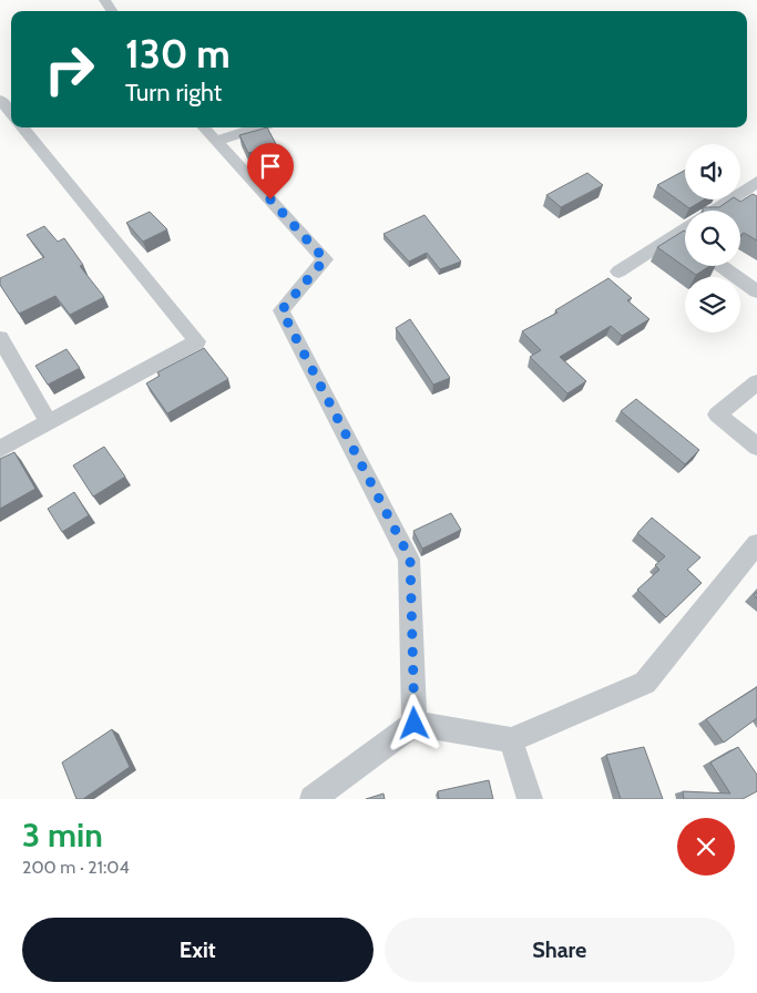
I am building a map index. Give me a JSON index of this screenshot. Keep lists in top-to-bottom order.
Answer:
{
  "page": {
    "turn": ["130 m", "Turn right"],
    "heading": ["3 min", "200 m · 21:04"],
    "buttons": ["Exit", "Share"]
  }
}
